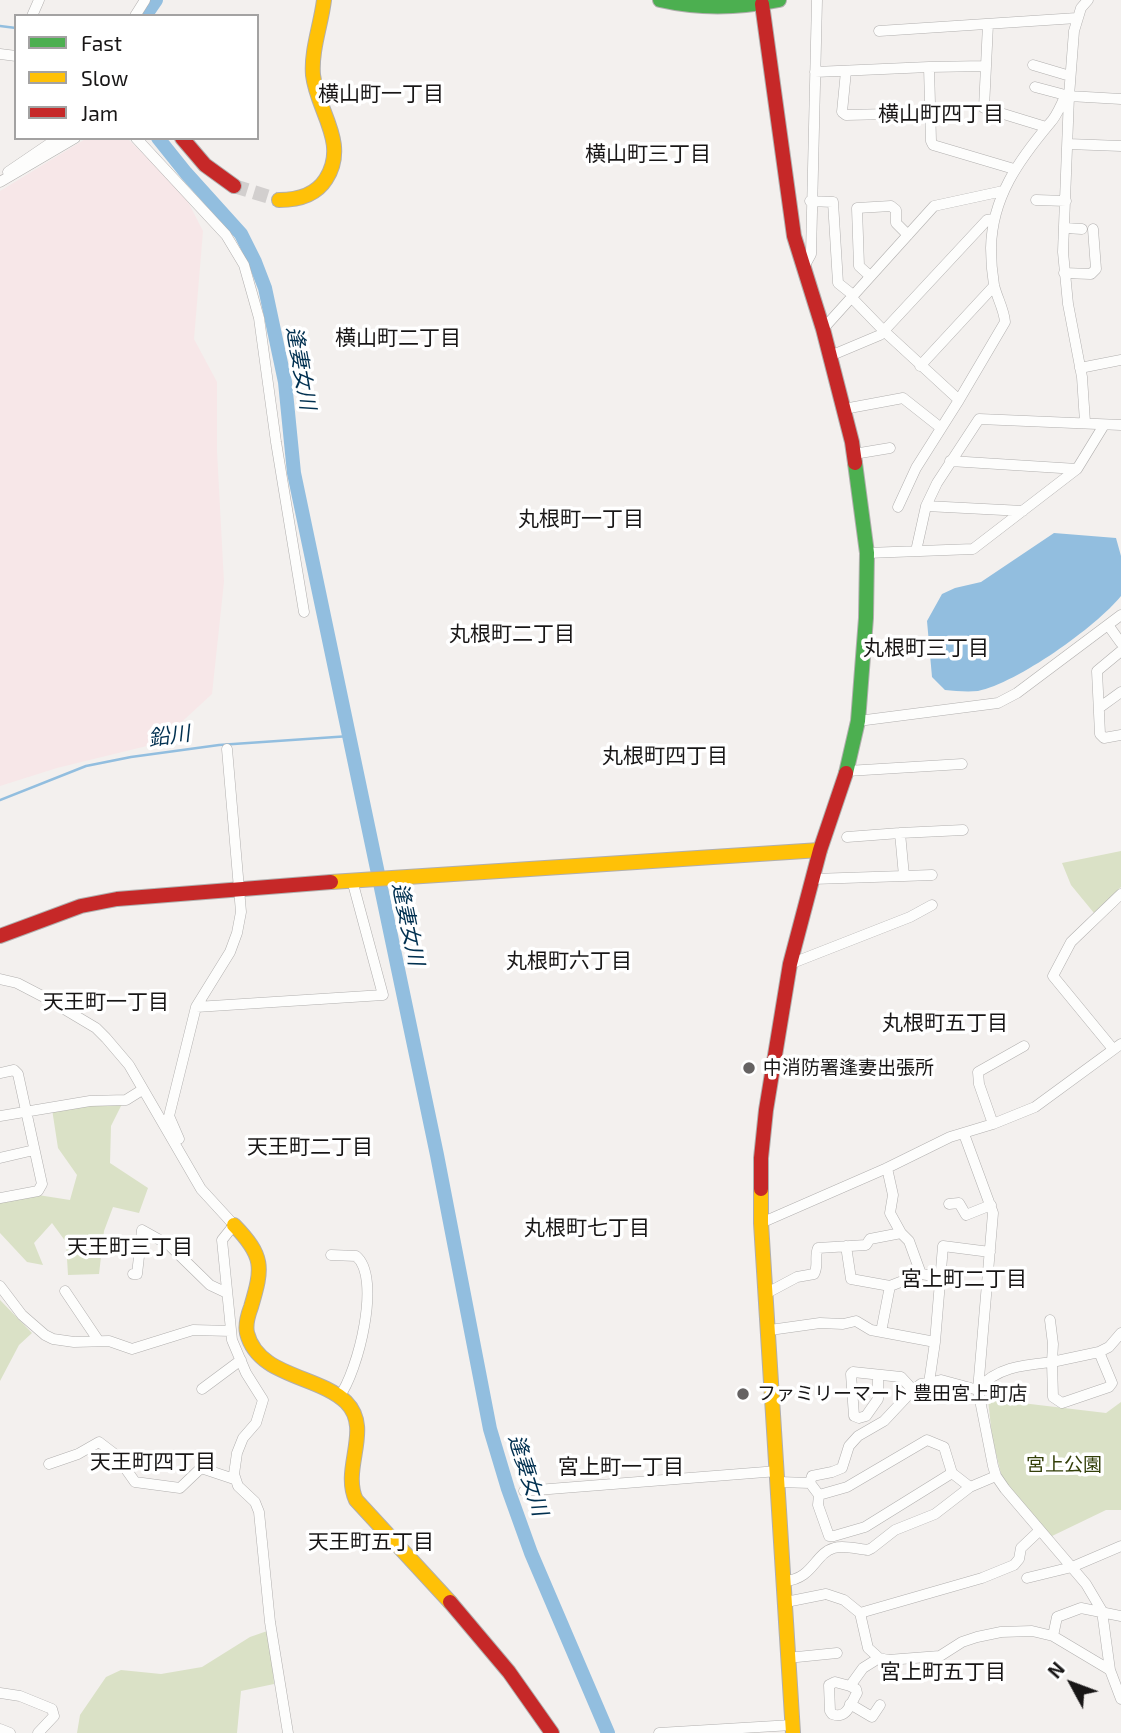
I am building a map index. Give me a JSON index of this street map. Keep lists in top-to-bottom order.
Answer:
{
  "districts": [
    "横山町一丁目",
    "横山町四丁目",
    "横山町三丁目",
    "横山町二丁目",
    "丸根町一丁目",
    "丸根町二丁目",
    "丸根町三丁目",
    "丸根町四丁目",
    "丸根町六丁目",
    "天王町一丁目",
    "丸根町五丁目",
    "天王町二丁目",
    "丸根町七丁目",
    "天王町三丁目",
    "宮上町二丁目",
    "天王町四丁目",
    "宮上町一丁目",
    "天王町五丁目",
    "宮上町五丁目"
  ],
  "water": ["逢妻女川", "鉛川"],
  "parks": ["宮上公園"],
  "places": ["中消防署逢妻出張所", "ファミリーマート 豊田宮上町店"],
  "legend": ["Fast", "Slow", "Jam"],
  "north": "top left"
}
